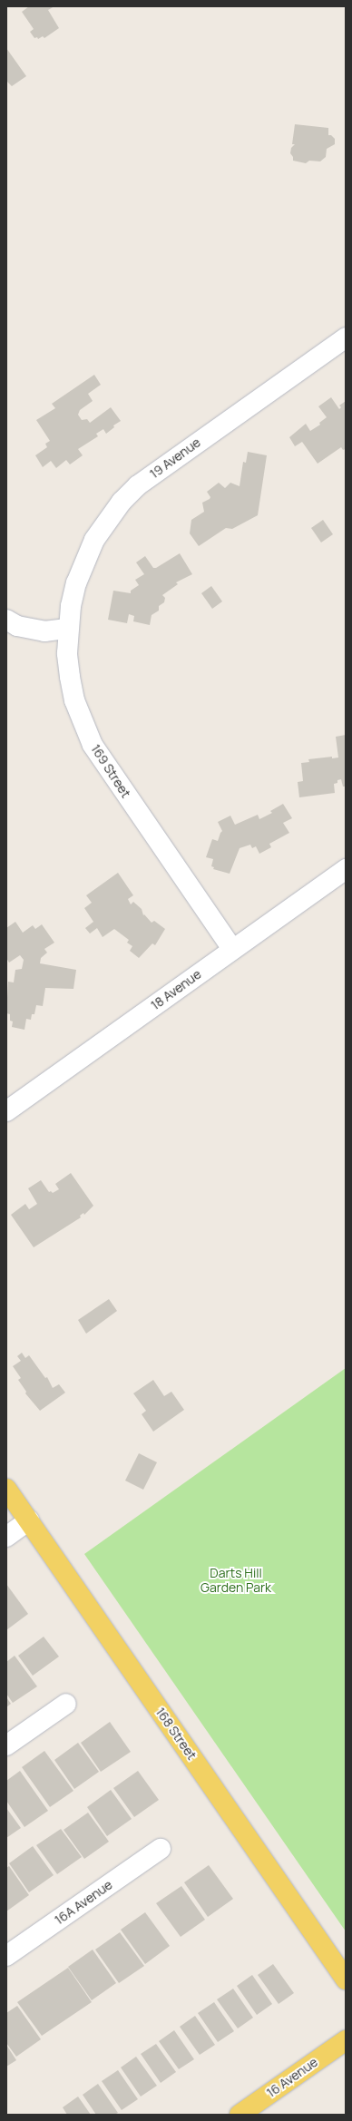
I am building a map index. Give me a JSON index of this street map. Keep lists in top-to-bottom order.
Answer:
{
  "streets": {
    "main road": ["168 Street", "16 Avenue"],
    "street": [
      "19 Avenue",
      "169 Street",
      "18 Avenue",
      "16A Avenue"
    ]
  },
  "crossings": [
    ["19 Avenue", "169 Street"],
    ["169 Street", "18 Avenue"]
  ],
  "parks": ["Darts Hill Garden Park"]
}
